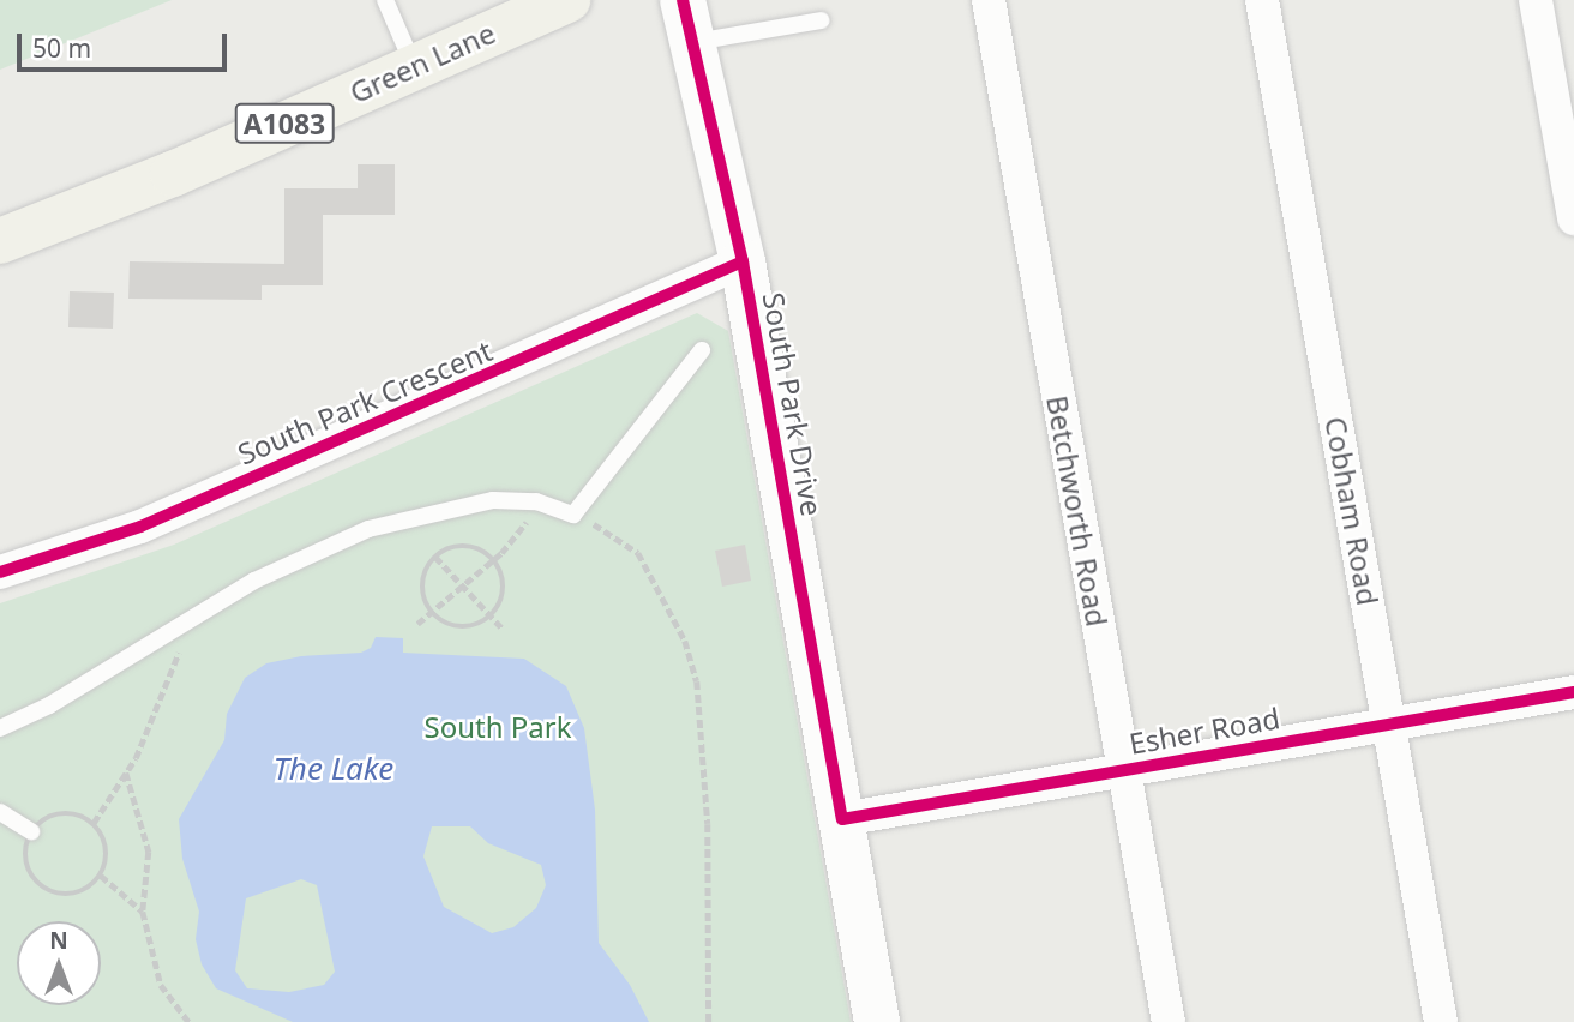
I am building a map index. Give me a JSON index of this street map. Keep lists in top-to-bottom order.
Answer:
{
  "streets": {
    "main road": ["Green Lane", "A1083"],
    "street": [
      "South Park Crescent",
      "South Park Drive",
      "Betchworth Road",
      "Cobham Road",
      "Esher Road"
    ]
  },
  "crossings": [
    ["South Park Crescent", "South Park Drive"],
    ["South Park Drive", "Esher Road"],
    ["Betchworth Road", "Esher Road"],
    ["Cobham Road", "Esher Road"]
  ],
  "water": ["The Lake"],
  "parks": ["South Park"],
  "scale_bar": "50 m",
  "north": "top"
}
